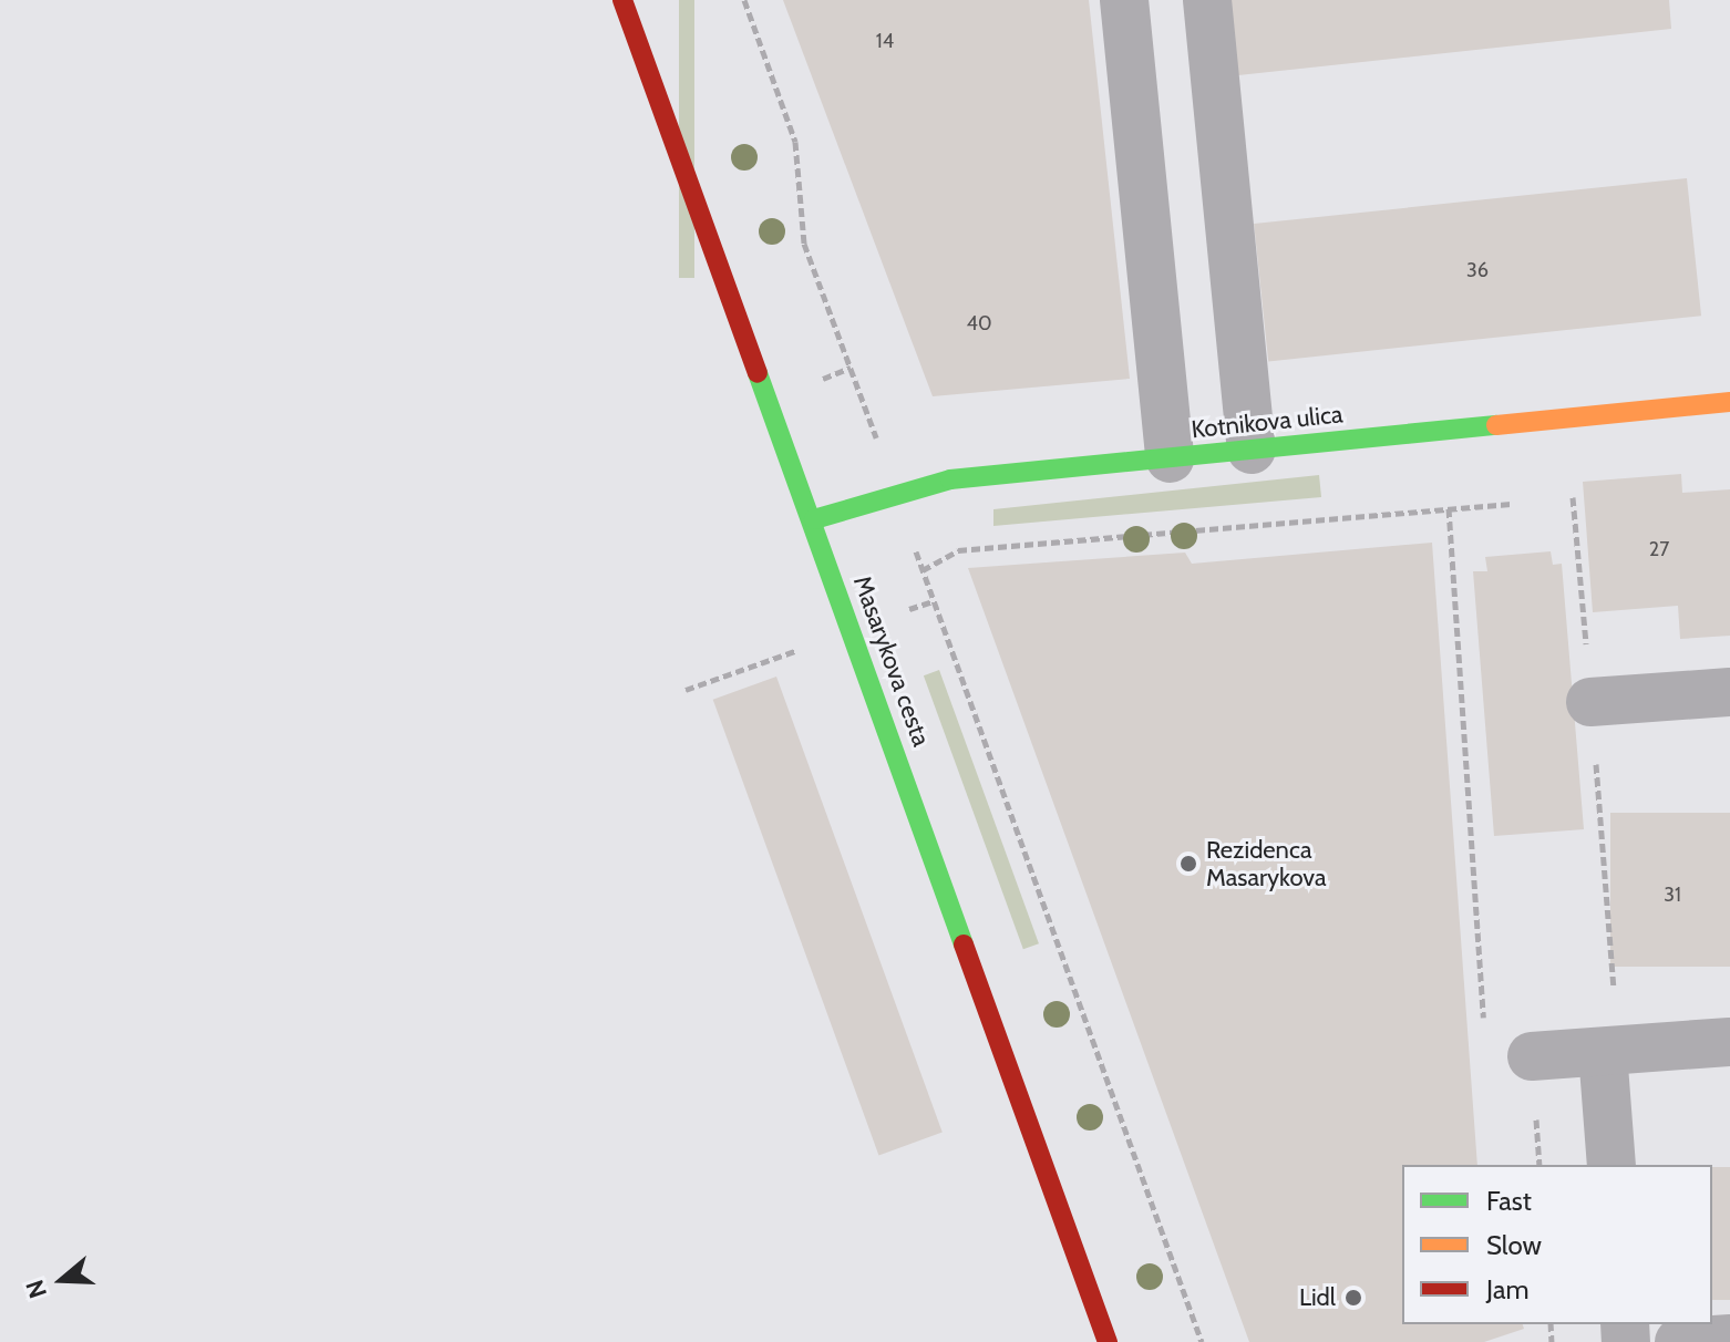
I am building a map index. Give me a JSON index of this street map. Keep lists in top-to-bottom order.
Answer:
{
  "streets": {
    "main road": ["Kotnikova ulica", "Masarykova cesta"]
  },
  "crossings": [
    ["Kotnikova ulica", "Masarykova cesta"]
  ],
  "places": ["Rezidenca Masarykova", "Lidl"],
  "house_numbers": [
    "14",
    "36",
    "40",
    "27",
    "31"
  ],
  "legend": ["Fast", "Slow", "Jam"],
  "north": "left"
}
